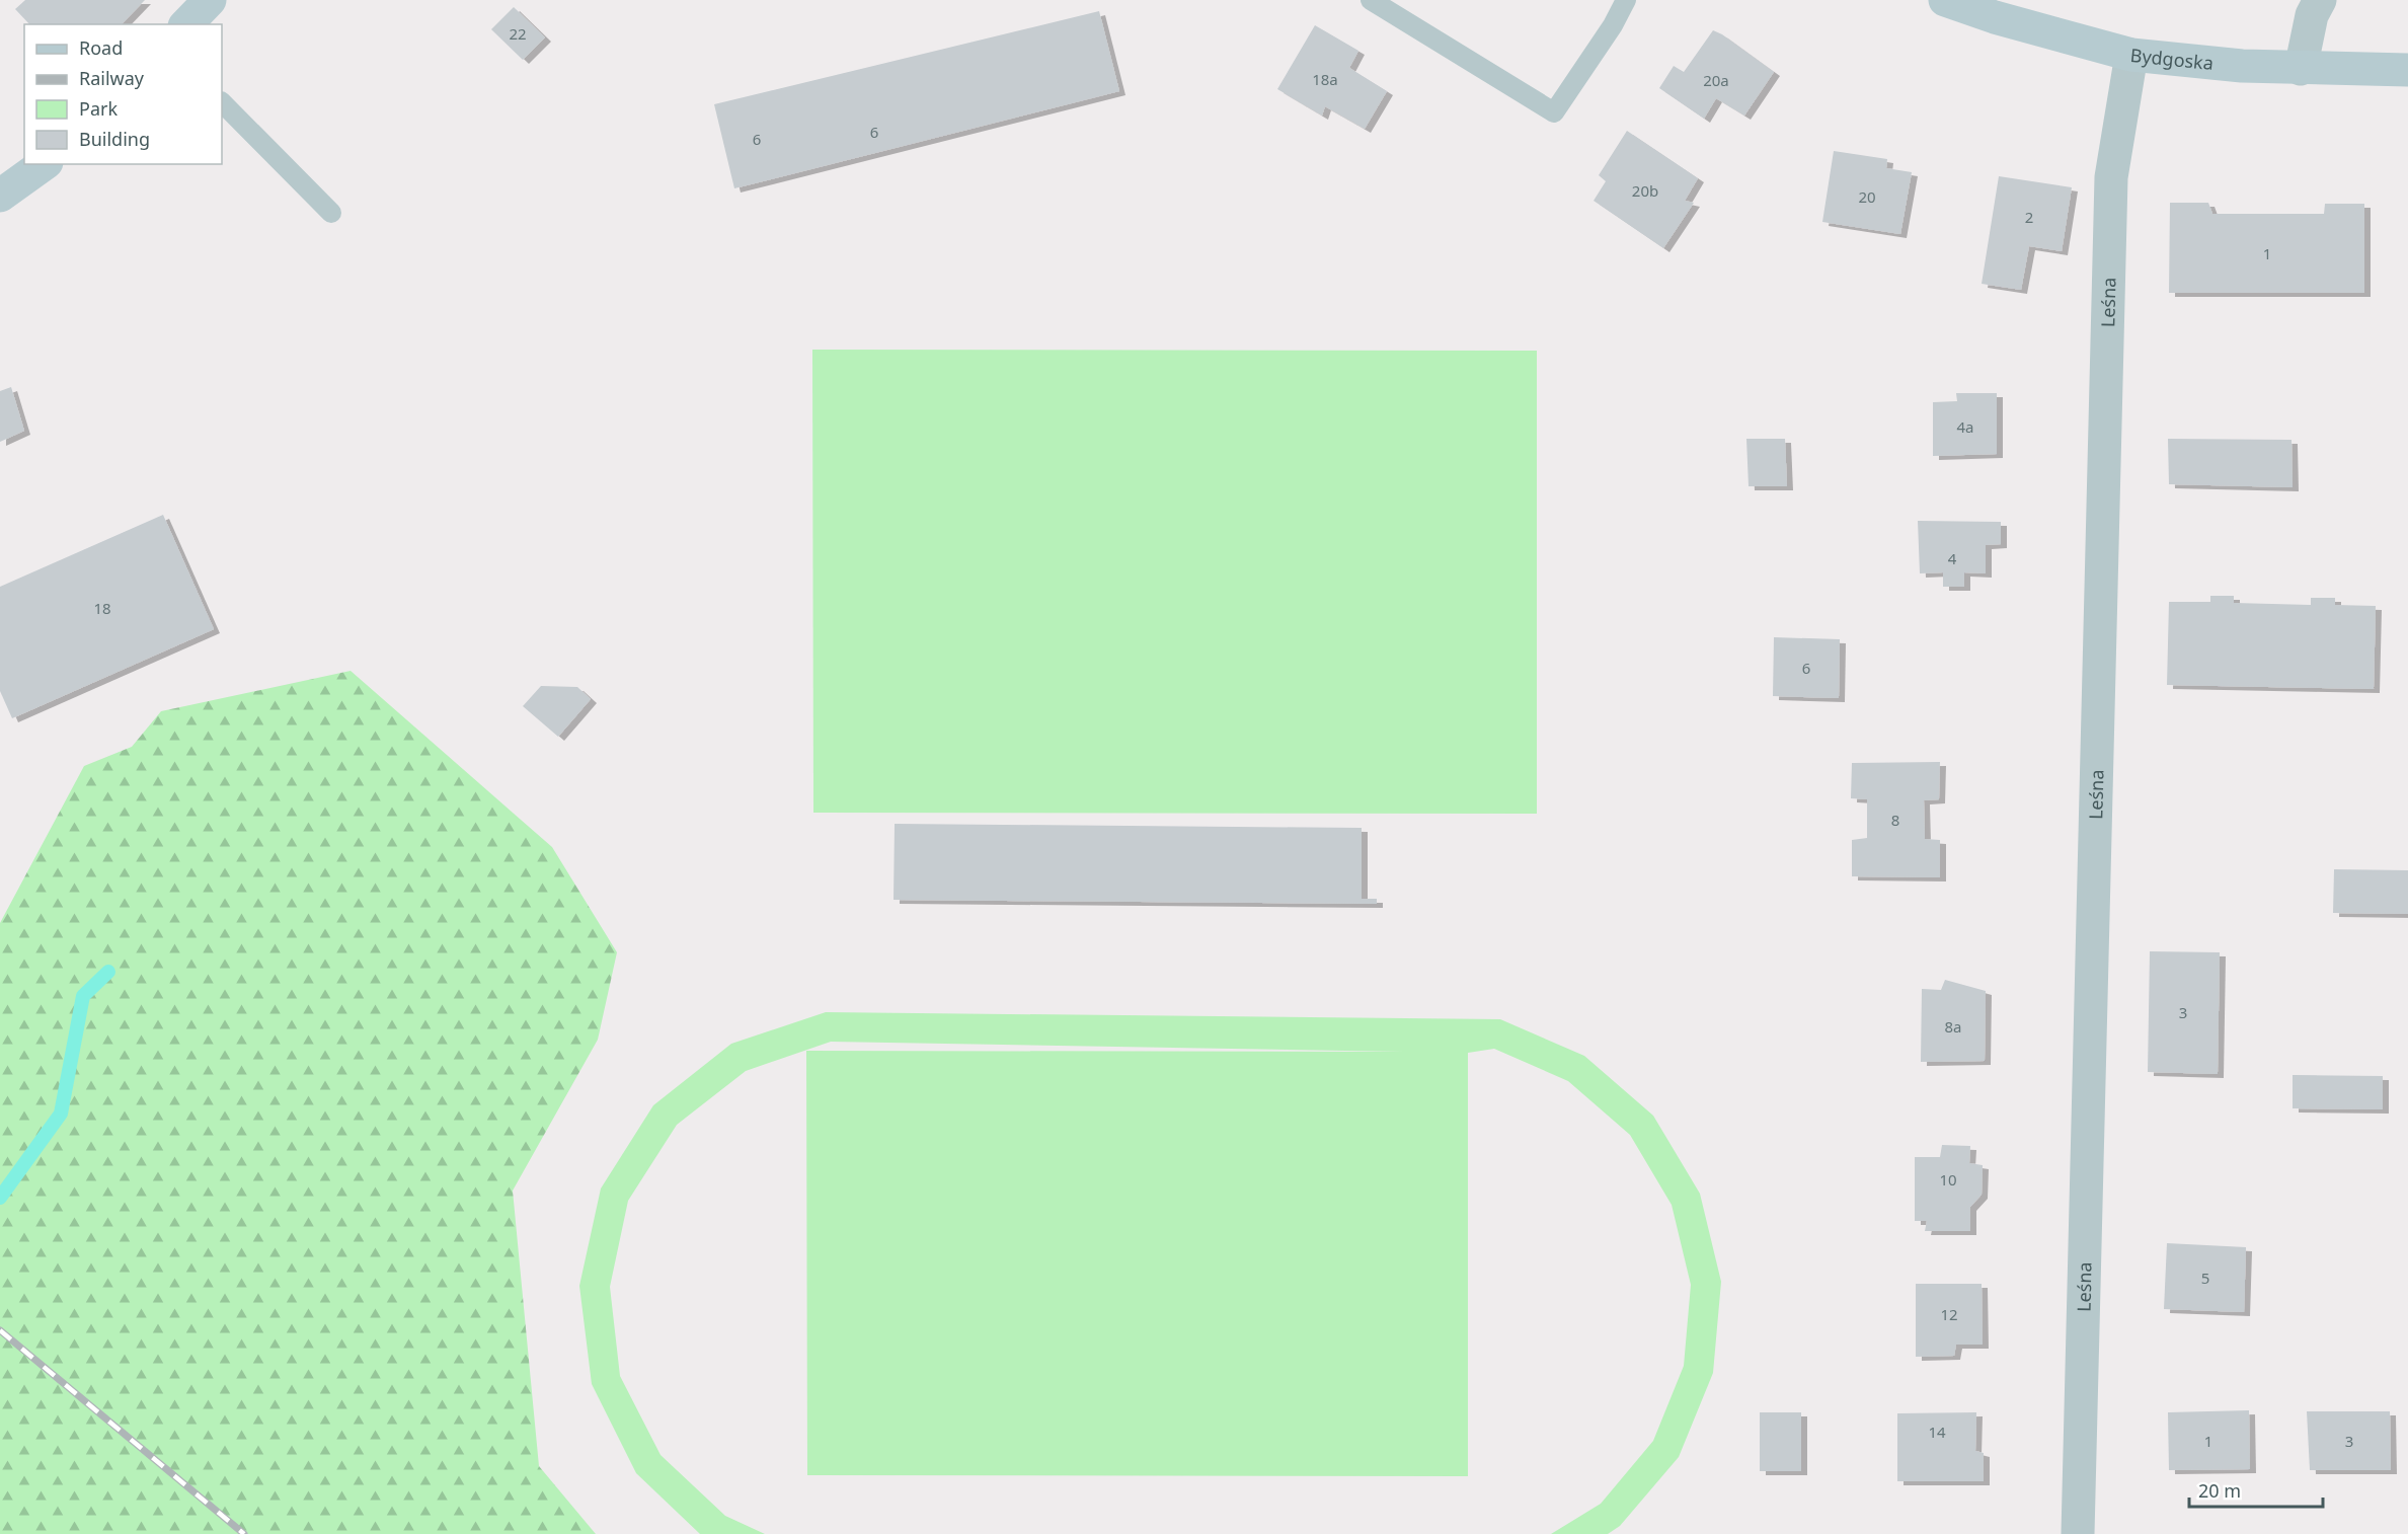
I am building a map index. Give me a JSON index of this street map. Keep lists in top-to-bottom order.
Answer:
{
  "streets": {
    "main road": ["Bydgoska"],
    "street": ["Leśna"]
  },
  "crossings": [
    ["Bydgoska", "Leśna"]
  ],
  "house_numbers": [
    "22",
    "18a",
    "20a",
    "6",
    "6",
    "20b",
    "20",
    "2",
    "1",
    "4a",
    "4",
    "18",
    "6",
    "8",
    "3",
    "8a",
    "10",
    "5",
    "12",
    "14",
    "1",
    "3"
  ],
  "legend": [
    "Road",
    "Railway",
    "Park",
    "Building"
  ],
  "scale_bar": "20 m"
}
